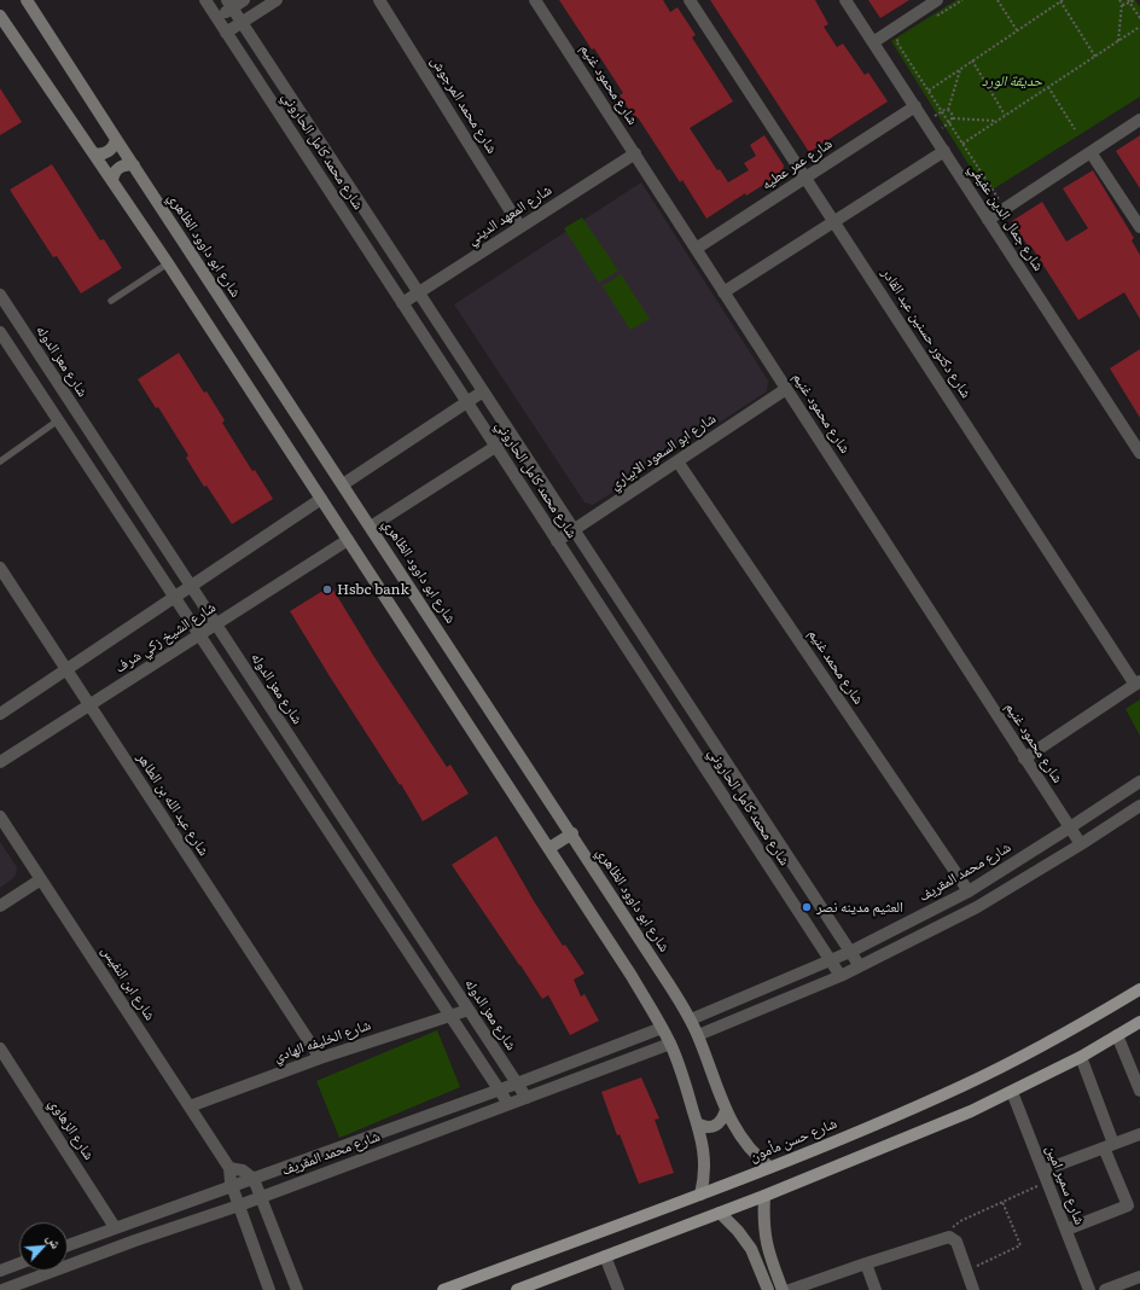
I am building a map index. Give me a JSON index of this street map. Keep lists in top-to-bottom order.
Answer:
{
  "streets": {
    "main road": ["شارع حسن مأمون"],
    "street": [
      "شارع محمود غنيم",
      "شارع محمد المرجوش",
      "شارع محمد كامل الحاروني",
      "شارع عمر عطيه",
      "شارع المعهد الديني",
      "شارع جمال الدين عفيفي",
      "شارع ابو داوود الظاهري",
      "شارع دكتور حسنين عبد القادر",
      "شارع معز الدوله",
      "شارع ابو السعود الابياري",
      "شارع الشيخ زكي شرف",
      "شارع محمد غنيم",
      "شارع عبد الله بن الطاهر",
      "شارع محمد المقريف",
      "شارع ابن النفيس",
      "شارع الخليفه الهادي",
      "شارع الزهاوي",
      "شارع سمير امين"
    ]
  },
  "crossings": [
    ["شارع محمود غنيم", "شارع عمر عطيه"],
    ["شارع محمود غنيم", "شارع المعهد الديني"],
    ["شارع محمود غنيم", "شارع ابو السعود الابياري"],
    ["شارع محمود غنيم", "شارع محمد المقريف"],
    ["شارع محمد المرجوش", "شارع المعهد الديني"],
    ["شارع محمد كامل الحاروني", "شارع المعهد الديني"],
    ["شارع محمد كامل الحاروني", "شارع ابو السعود الابياري"],
    ["شارع محمد كامل الحاروني", "شارع محمد المقريف"],
    ["شارع عمر عطيه", "شارع جمال الدين عفيفي"],
    ["شارع عمر عطيه", "شارع دكتور حسنين عبد القادر"],
    ["شارع ابو داوود الظاهري", "شارع محمد المقريف"],
    ["شارع ابو داوود الظاهري", "شارع حسن مأمون"],
    ["شارع معز الدوله", "شارع الشيخ زكي شرف"],
    ["شارع معز الدوله", "شارع محمد المقريف"],
    ["شارع معز الدوله", "شارع الخليفه الهادي"],
    ["شارع ابو السعود الابياري", "شارع محمد غنيم"],
    ["شارع الشيخ زكي شرف", "شارع عبد الله بن الطاهر"],
    ["شارع محمد غنيم", "شارع محمد المقريف"],
    ["شارع عبد الله بن الطاهر", "شارع الخليفه الهادي"],
    ["شارع محمد المقريف", "شارع ابن النفيس"],
    ["شارع محمد المقريف", "شارع الزهاوي"],
    ["شارع ابن النفيس", "شارع الخليفه الهادي"]
  ],
  "parks": ["حديقة الورد"],
  "places": ["Hsbc bank", "العثيم مدينه نصر"],
  "north": "top right"
}
